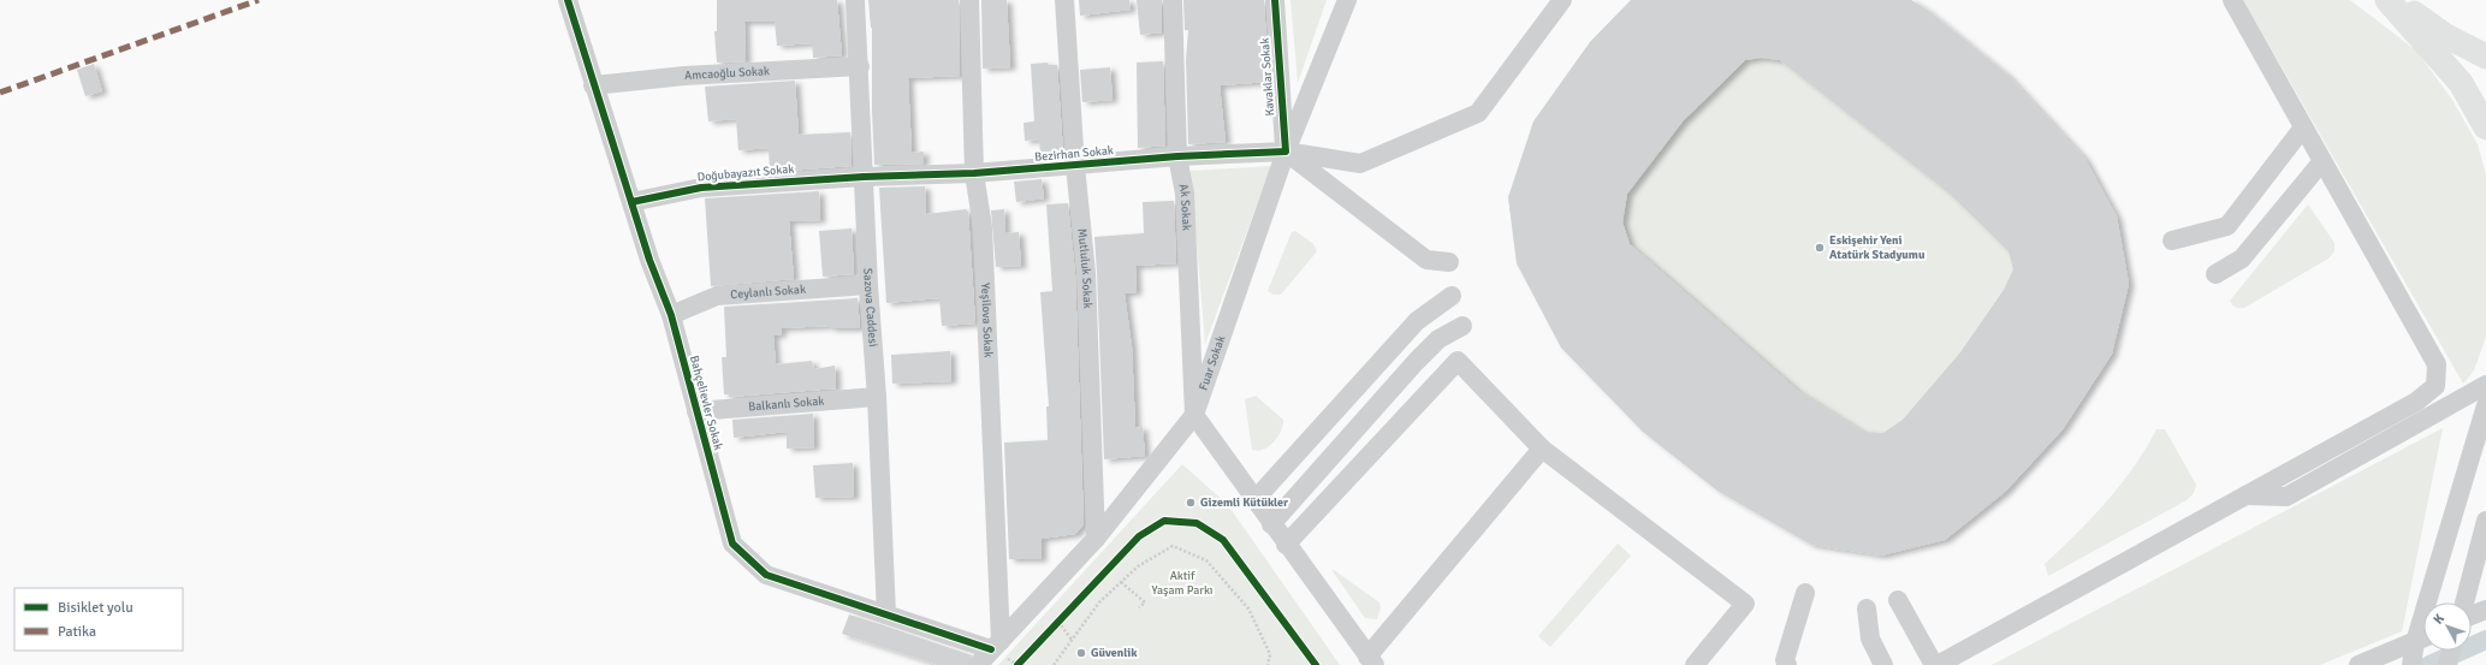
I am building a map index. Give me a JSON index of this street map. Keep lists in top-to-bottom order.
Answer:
{
  "streets": {
    "street": [
      "Amcaoğlu Sokak",
      "Kavaklar Sokak",
      "Bezirhan Sokak",
      "Doğubayazıt Sokak",
      "Ak Sokak",
      "Mutluluk Sokak",
      "Ceylanlı Sokak",
      "Sazova Caddesi",
      "Yeşilova Sokak",
      "Fuar Sokak",
      "Bahçelievler Sokak",
      "Balkanlı Sokak"
    ]
  },
  "crossings": [
    ["Amcaoğlu Sokak", "Sazova Caddesi"],
    ["Amcaoğlu Sokak", "Bahçelievler Sokak"],
    ["Kavaklar Sokak", "Bezirhan Sokak"],
    ["Kavaklar Sokak", "Fuar Sokak"],
    ["Bezirhan Sokak", "Doğubayazıt Sokak"],
    ["Bezirhan Sokak", "Ak Sokak"],
    ["Bezirhan Sokak", "Mutluluk Sokak"],
    ["Bezirhan Sokak", "Sazova Caddesi"],
    ["Bezirhan Sokak", "Yeşilova Sokak"],
    ["Bezirhan Sokak", "Fuar Sokak"],
    ["Doğubayazıt Sokak", "Sazova Caddesi"],
    ["Doğubayazıt Sokak", "Bahçelievler Sokak"],
    ["Ak Sokak", "Fuar Sokak"],
    ["Mutluluk Sokak", "Fuar Sokak"],
    ["Ceylanlı Sokak", "Sazova Caddesi"],
    ["Ceylanlı Sokak", "Bahçelievler Sokak"],
    ["Sazova Caddesi", "Bahçelievler Sokak"],
    ["Sazova Caddesi", "Balkanlı Sokak"],
    ["Yeşilova Sokak", "Fuar Sokak"],
    ["Yeşilova Sokak", "Bahçelievler Sokak"],
    ["Fuar Sokak", "Bahçelievler Sokak"],
    ["Bahçelievler Sokak", "Balkanlı Sokak"]
  ],
  "parks": ["Aktif Yaşam Parkı"],
  "places": ["Eskişehir Yeni Atatürk Stadyumu", "Gizemli Kütükler", "Güvenlik"],
  "legend": ["Bisiklet yolu", "Patika"],
  "north": "top left"
}
